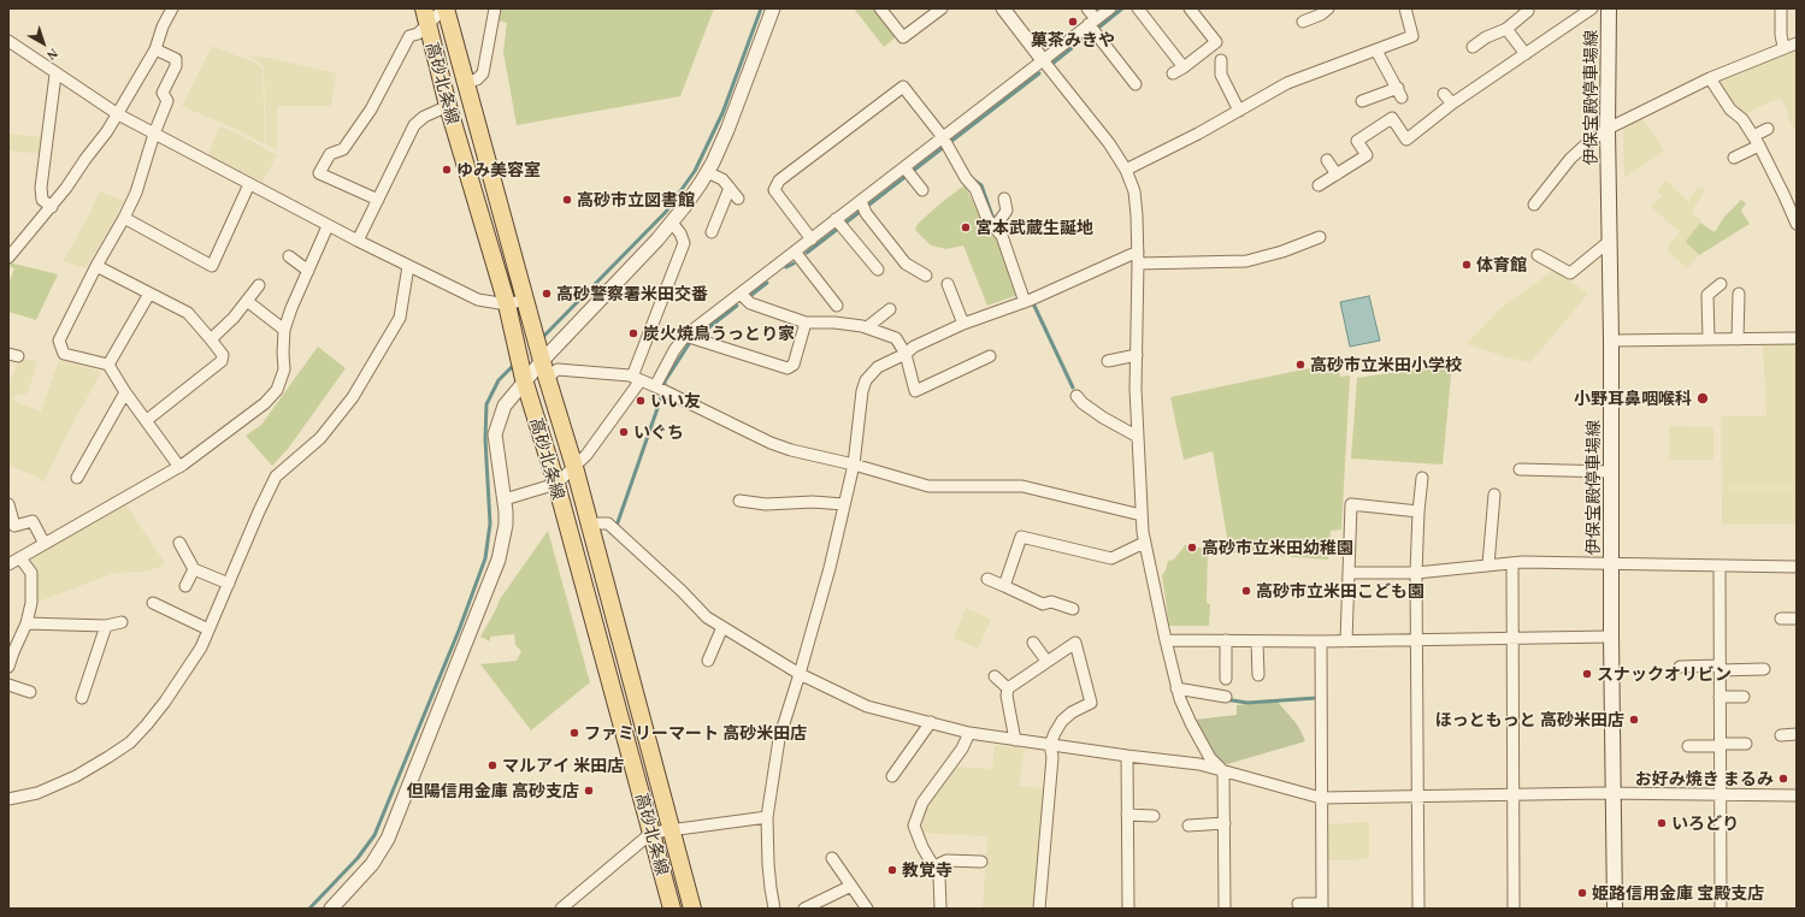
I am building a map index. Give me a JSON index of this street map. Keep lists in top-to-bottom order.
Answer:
{
  "streets": {
    "main road": ["高砂北条線", "伊保宝殿停車場線"]
  },
  "places": [
    "菓茶みきや",
    "ゆみ美容室",
    "高砂市立図書館",
    "宮本武蔵生誕地",
    "体育館",
    "高砂警察署米田交番",
    "炭火焼鳥うっとり家",
    "高砂市立米田小学校",
    "小野耳鼻咽喉科",
    "いい友",
    "いぐち",
    "高砂市立米田幼稚園",
    "高砂市立米田こども園",
    "スナックオリビン",
    "ほっともっと 高砂米田店",
    "ファミリーマート 高砂米田店",
    "マルアイ 米田店",
    "お好み焼き まるみ",
    "但陽信用金庫 高砂支店",
    "いろどり",
    "教覚寺",
    "姫路信用金庫 宝殿支店"
  ],
  "north": "bottom right"
}
